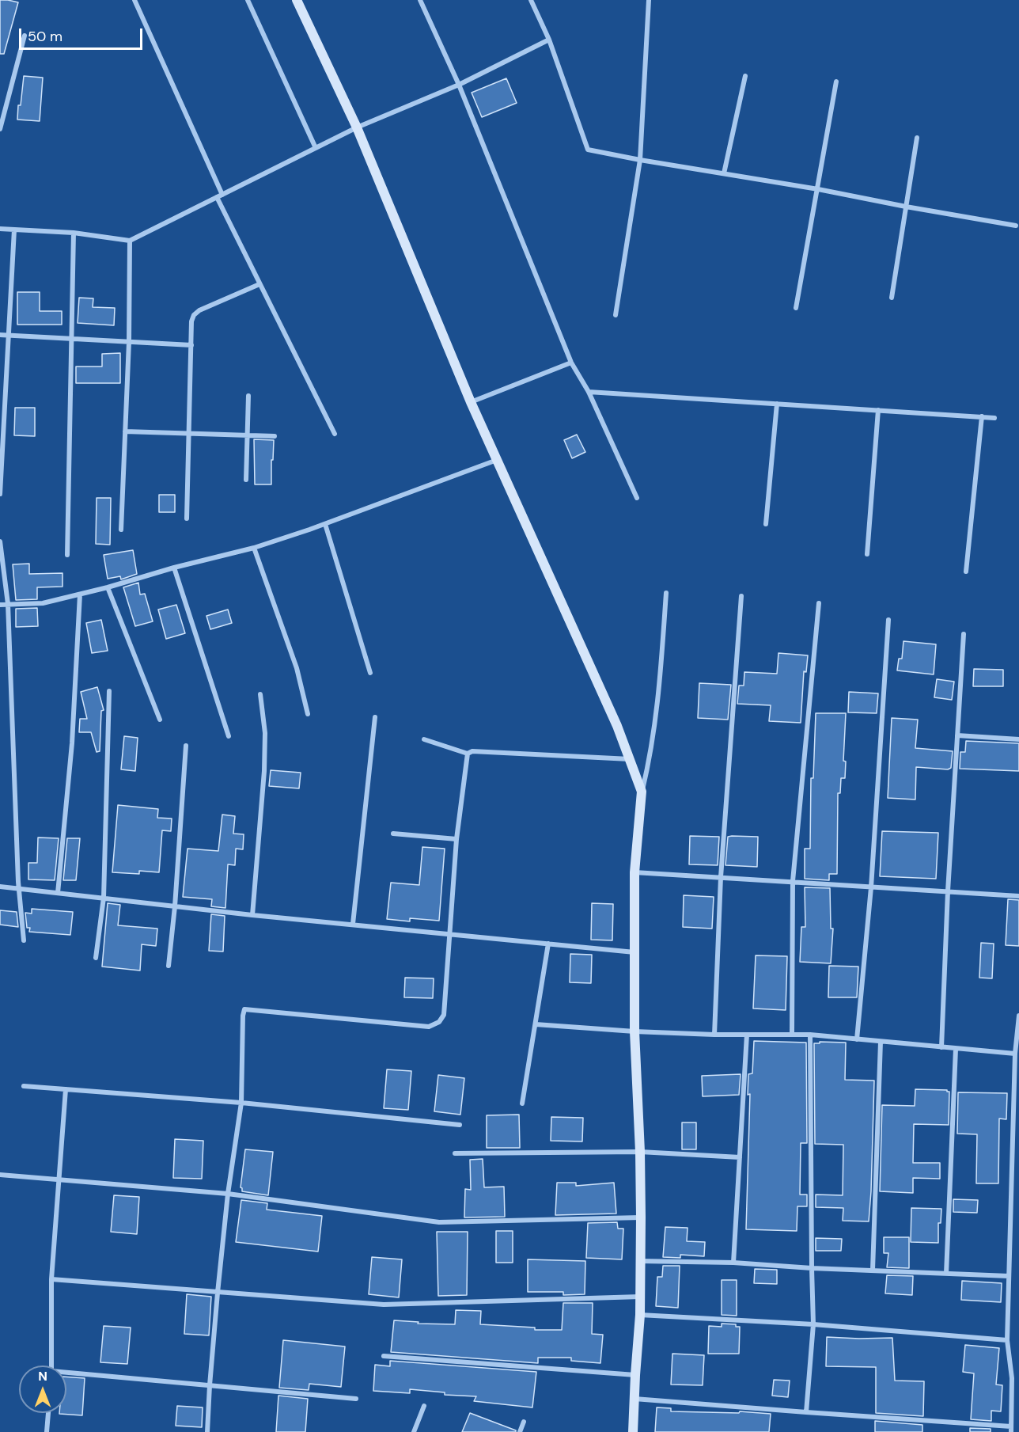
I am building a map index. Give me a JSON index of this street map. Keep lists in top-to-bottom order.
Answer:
{
  "scale_bar": "50 m",
  "north": "top"
}
